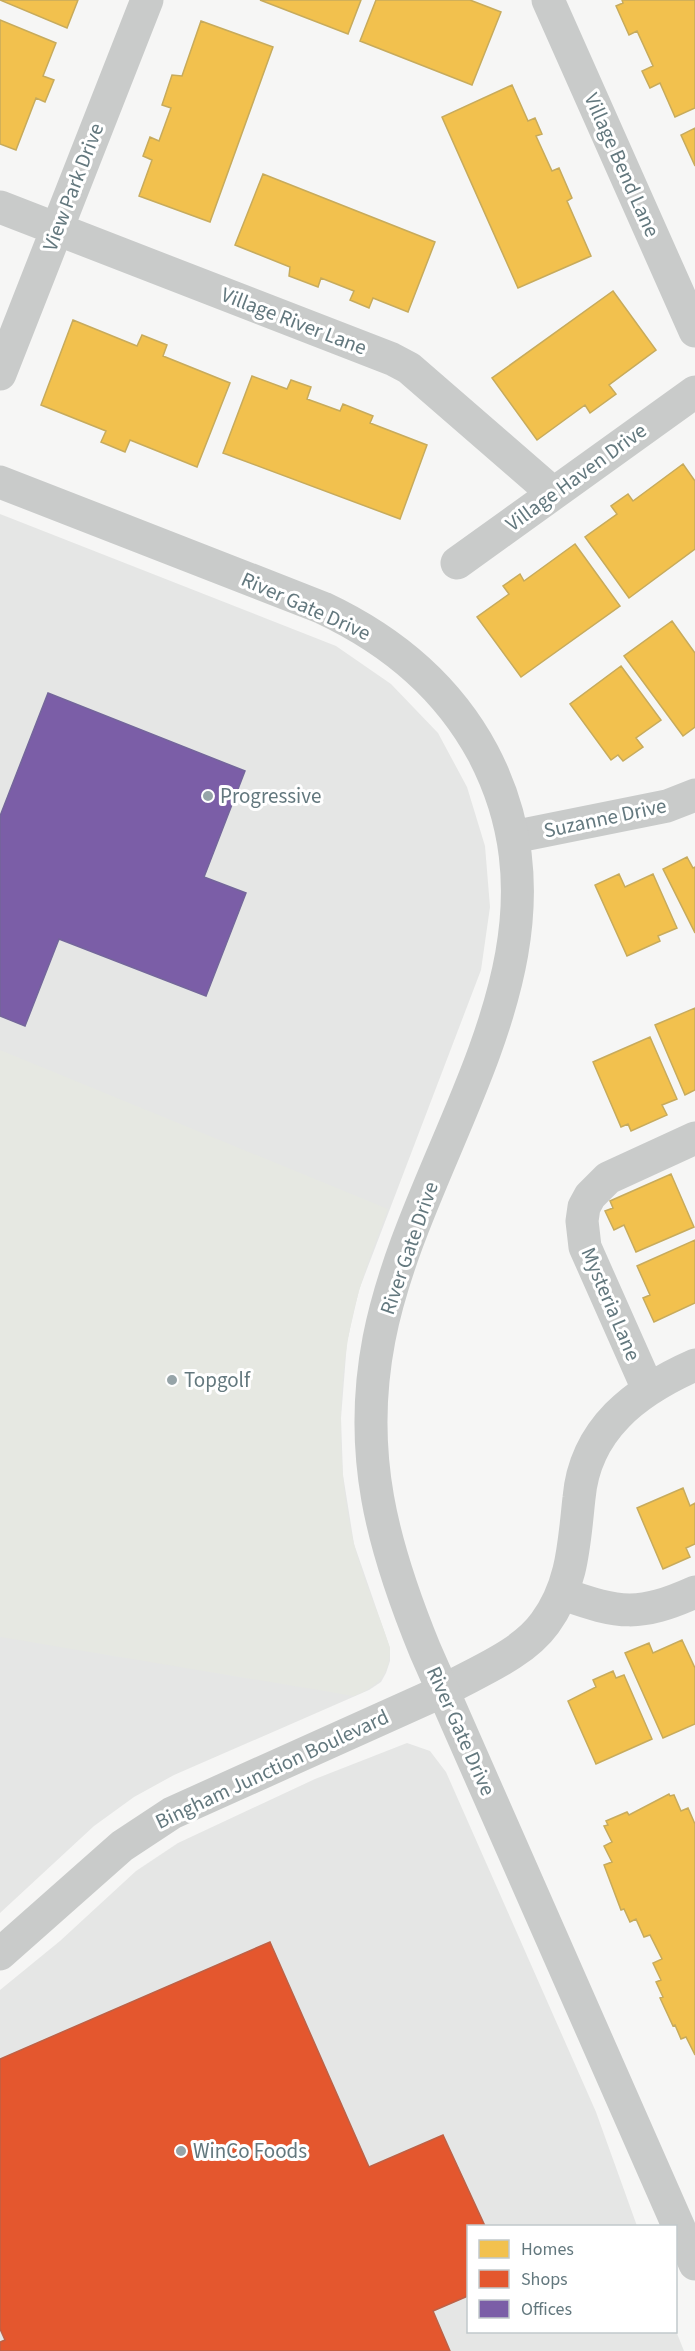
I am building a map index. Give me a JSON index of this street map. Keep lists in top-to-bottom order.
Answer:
{
  "streets": {
    "street": [
      "Village Bend Lane",
      "View Park Drive",
      "Village River Lane",
      "Village Haven Drive",
      "River Gate Drive",
      "Suzanne Drive",
      "Mysteria Lane",
      "Bingham Junction Boulevard"
    ]
  },
  "crossings": [
    ["View Park Drive", "Village River Lane"],
    ["Village River Lane", "Village Haven Drive"],
    ["River Gate Drive", "Suzanne Drive"],
    ["River Gate Drive", "Bingham Junction Boulevard"],
    ["Mysteria Lane", "Bingham Junction Boulevard"]
  ],
  "places": ["Progressive", "Topgolf", "WinCo Foods"],
  "legend": ["Homes", "Shops", "Offices"]
}
